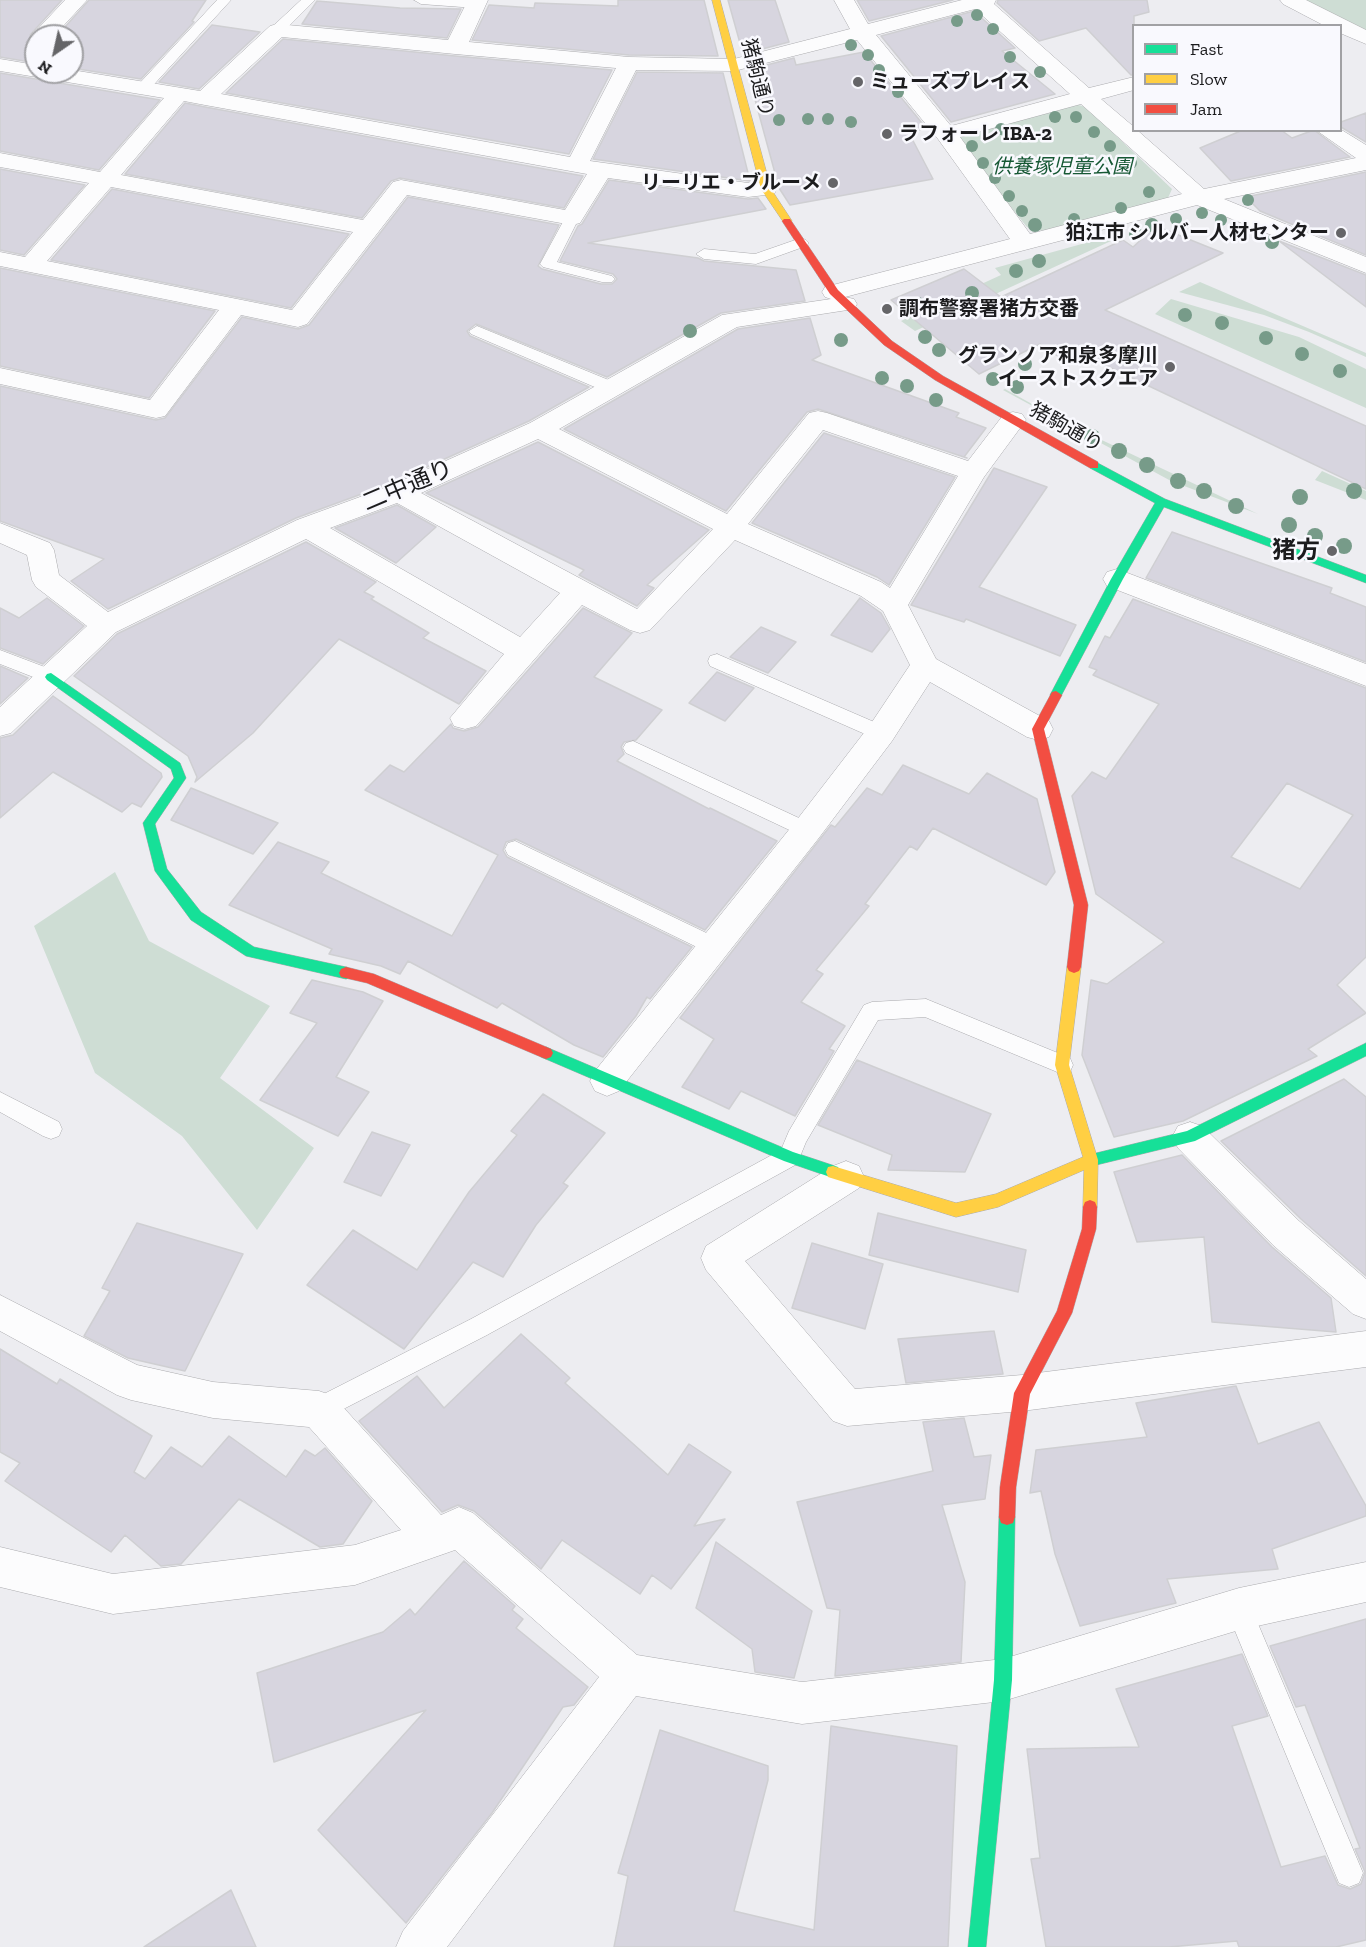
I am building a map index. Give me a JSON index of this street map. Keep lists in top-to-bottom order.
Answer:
{
  "streets": {
    "street": ["猪駒通り", "二中通り"]
  },
  "crossings": [
    ["猪駒通り", "二中通り"]
  ],
  "parks": ["供養塚児童公園"],
  "places": [
    "ミューズプレイス",
    "ラフォーレ IBA-2",
    "リーリエ・ブルーメ",
    "狛江市 シルバー人材センター",
    "調布警察署猪方交番",
    "グランノア和泉多摩川 イーストスクエア",
    "猪方"
  ],
  "legend": ["Fast", "Slow", "Jam"],
  "north": "bottom left"
}
